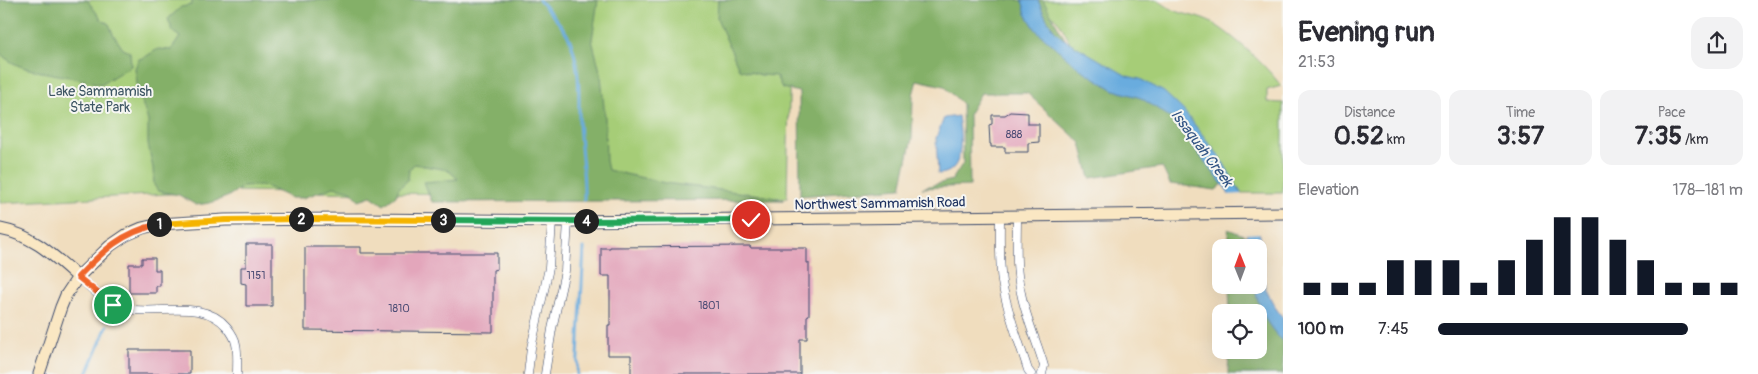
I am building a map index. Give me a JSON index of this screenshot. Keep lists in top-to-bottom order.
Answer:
{
  "streets": {
    "main road": ["Northwest Sammamish Road"]
  },
  "water": ["Issaquah Creek"],
  "parks": ["Lake Sammamish State Park"],
  "house_numbers": [
    "888",
    "1151",
    "1801",
    "1810"
  ],
  "north": "top",
  "page": {
    "heading": ["Evening run", "21:53"],
    "stats": [
      ["Distance", "0.52 km"],
      ["Time", "3:57"],
      ["Pace", "7:35 /km"]
    ],
    "chart": ["Elevation", "178–181 m"],
    "pins": [
      "2",
      "3",
      "4",
      "1"
    ],
    "list": [
      {
        "name": "100 m",
        "note": "7:45"
      }
    ]
  }
}
